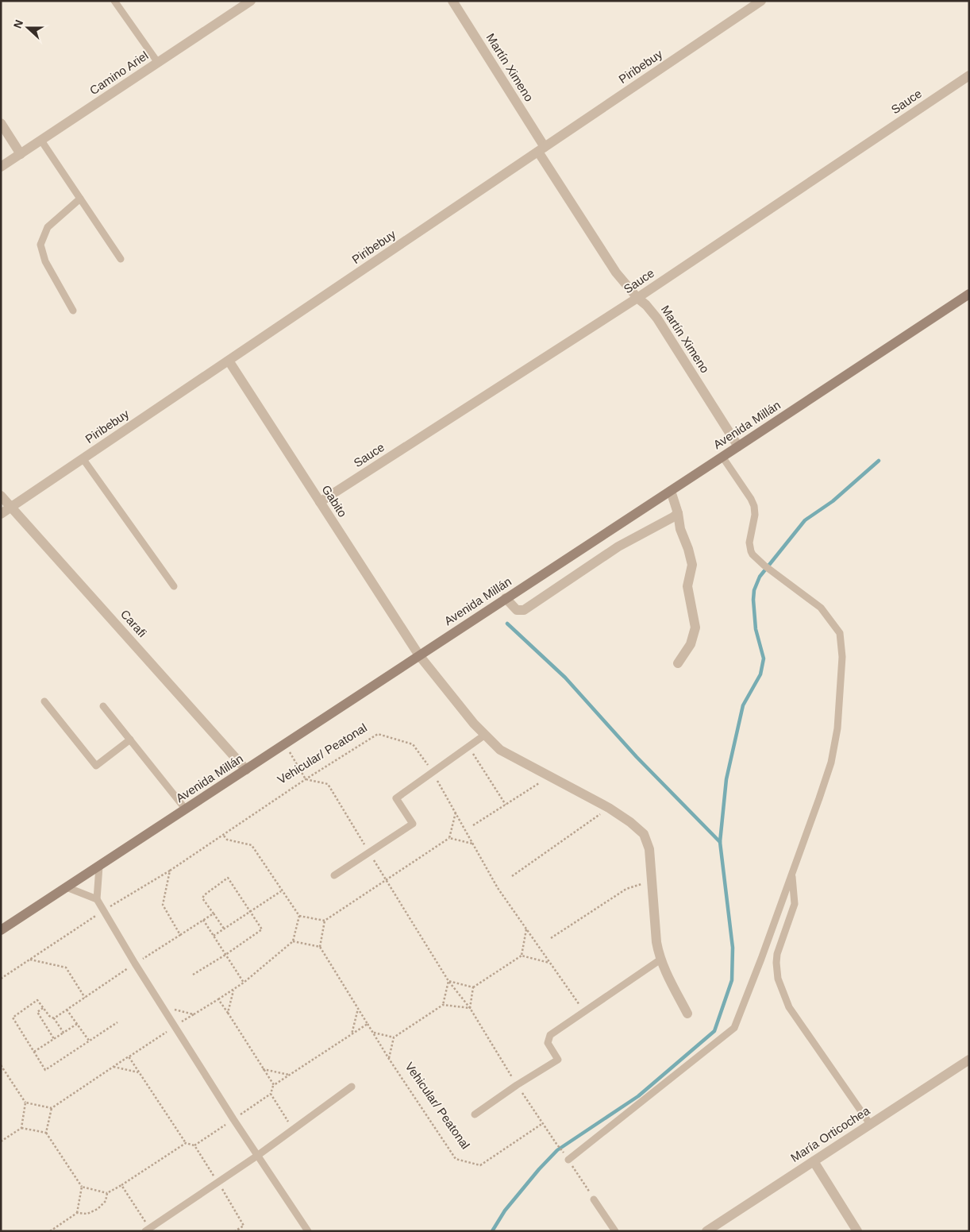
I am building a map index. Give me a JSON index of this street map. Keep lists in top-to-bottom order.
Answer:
{
  "streets": {
    "main road": ["Avenida Millán"],
    "street": [
      "Piribebuy",
      "Martín Ximeno",
      "Camino Ariel",
      "Sauce",
      "Gabito",
      "Carafi",
      "María Orticochea"
    ],
    "path": ["Vehicular/ Peatonal"]
  },
  "crossings": [
    ["Piribebuy", "Martín Ximeno"],
    ["Piribebuy", "Gabito"],
    ["Piribebuy", "Carafi"],
    ["Martín Ximeno", "Sauce"],
    ["Martín Ximeno", "Avenida Millán"],
    ["Sauce", "Gabito"],
    ["Avenida Millán", "Gabito"],
    ["Avenida Millán", "Carafi"]
  ],
  "north": "left"
}
